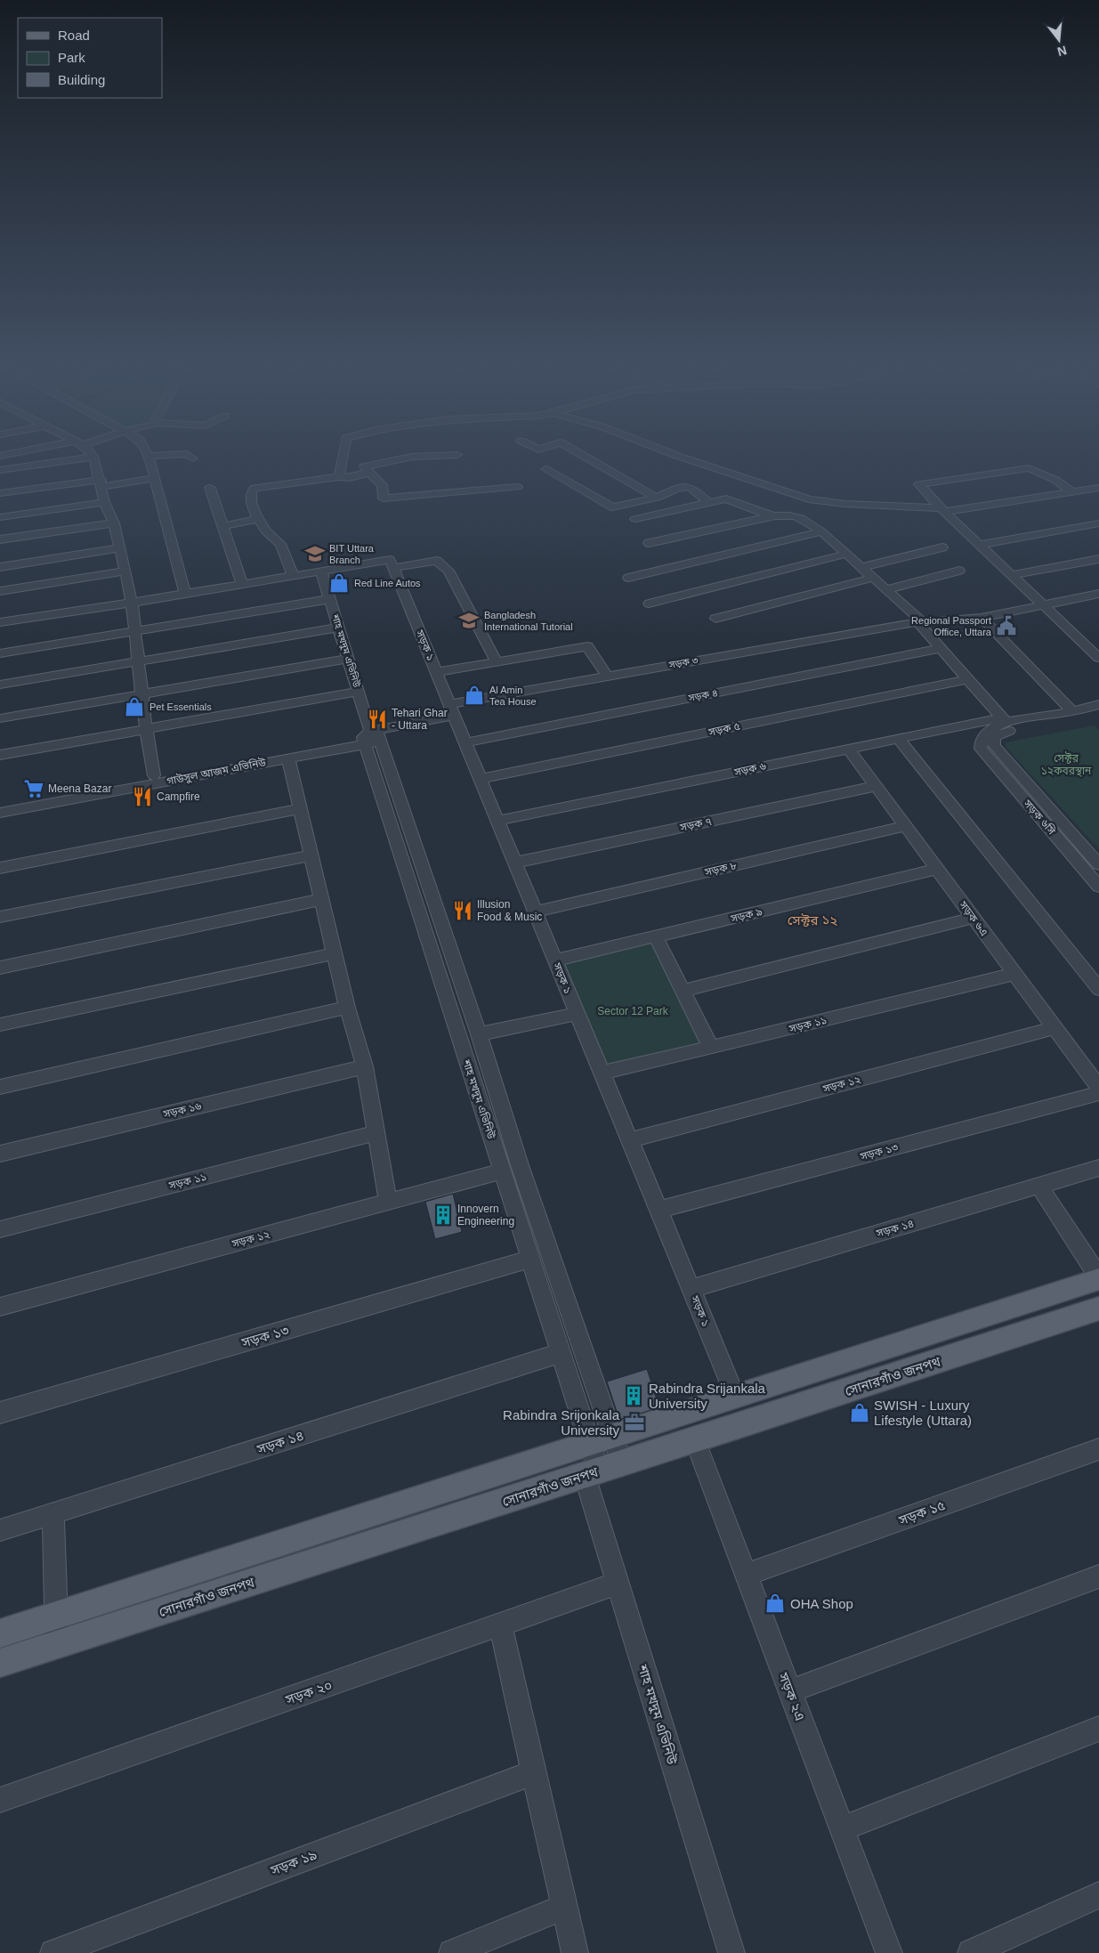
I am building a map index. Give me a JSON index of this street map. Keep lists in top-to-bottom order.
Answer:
{
  "streets": {
    "main road": ["সোনারগাঁও জনপথ"],
    "street": [
      "সড়ক ১",
      "শাহ মখদুম এভিনিউ",
      "সড়ক ৩",
      "সড়ক ৪",
      "সড়ক ৫",
      "সড়ক ৬",
      "গাউসুল আজম এভিনিউ",
      "সড়ক ৬সি",
      "সড়ক ৭",
      "সড়ক ৮",
      "সড়ক ৯",
      "সড়ক ৬এ",
      "সড়ক ১১",
      "সড়ক ১২",
      "সড়ক ১৬",
      "সড়ক ১৩",
      "সড়ক ১৪",
      "সড়ক ১৫",
      "সড়ক ২০",
      "সড়ক ২এ",
      "সড়ক ১৯"
    ]
  },
  "crossings": [
    ["সড়ক ১", "সড়ক ৩"],
    ["সড়ক ১", "সড়ক ৪"],
    ["সড়ক ১", "সড়ক ৫"],
    ["সড়ক ১", "সড়ক ৬"],
    ["সড়ক ১", "সড়ক ৭"],
    ["সড়ক ১", "সড়ক ৮"],
    ["সড়ক ১", "সড়ক ৯"],
    ["সড়ক ১", "সড়ক ১১"],
    ["সড়ক ১", "সড়ক ১২"],
    ["সড়ক ১", "সড়ক ১৩"],
    ["সড়ক ১", "সড়ক ১৪"],
    ["শাহ মখদুম এভিনিউ", "সড়ক ৩"],
    ["শাহ মখদুম এভিনিউ", "গাউসুল আজম এভিনিউ"],
    ["শাহ মখদুম এভিনিউ", "সড়ক ১২"],
    ["শাহ মখদুম এভিনিউ", "সড়ক ১৩"],
    ["শাহ মখদুম এভিনিউ", "সড়ক ১৪"],
    ["শাহ মখদুম এভিনিউ", "সোনারগাঁও জনপথ"],
    ["শাহ মখদুম এভিনিউ", "সড়ক ২০"],
    ["সড়ক ৩", "গাউসুল আজম এভিনিউ"],
    ["সড়ক ৬", "সড়ক ৬এ"],
    ["সড়ক ৭", "সড়ক ৬এ"],
    ["সড়ক ৮", "সড়ক ৬এ"],
    ["সড়ক ৯", "সড়ক ৬এ"],
    ["সড়ক ৬এ", "সড়ক ১১"],
    ["সড়ক ৬এ", "সড়ক ১২"],
    ["সোনারগাঁও জনপথ", "সড়ক ২এ"],
    ["সড়ক ১৫", "সড়ক ২এ"]
  ],
  "districts": ["সেক্টর ১২"],
  "parks": ["সেক্টর ১২কবরস্থান", "Sector 12 Park"],
  "places": {
    "school or university": ["BIT Uttara Branch", "Bangladesh International Tutorial"],
    "shop": [
      "Red Line Autos",
      "Al Amin Tea House",
      "Pet Essentials",
      "SWISH - Luxury Lifestyle (Uttara)",
      "OHA Shop"
    ],
    "public building": ["Regional Passport Office, Uttara"],
    "restaurant": ["Tehari Ghar - Uttara", "Campfire", "Illusion Food & Music"],
    "supermarket": ["Meena Bazar"],
    "building": ["Innovern Engineering", "Rabindra Srijankala University"],
    "office": ["Rabindra Srijonkala University"]
  },
  "legend": ["Road", "Park", "Building"],
  "north": "bottom"
}
